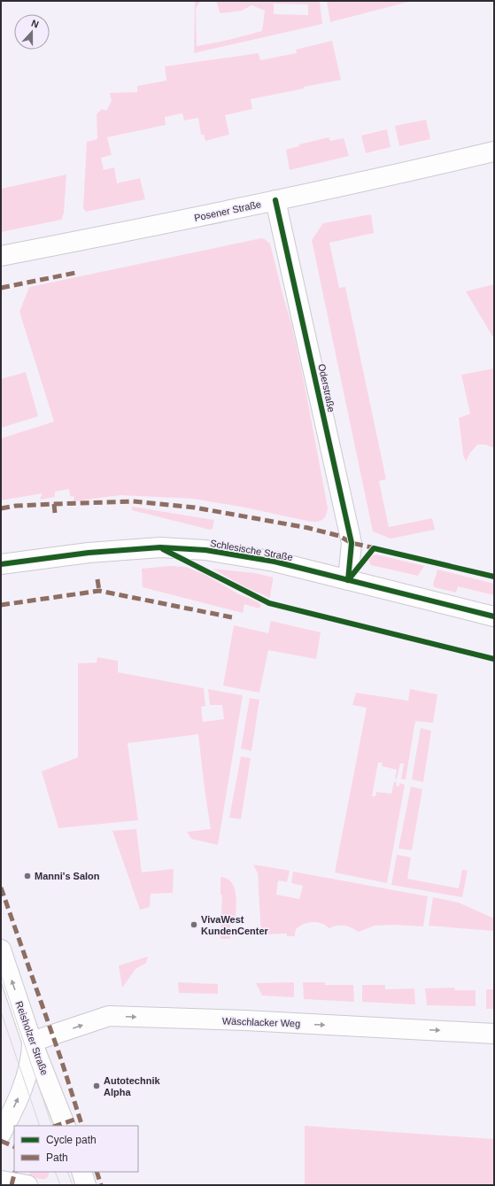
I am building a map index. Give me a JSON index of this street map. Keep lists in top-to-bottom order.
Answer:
{
  "streets": {
    "street": [
      "Posener Straße",
      "Oderstraße",
      "Schlesische Straße",
      "Wäschlacker Weg",
      "Reisholzer Straße"
    ]
  },
  "crossings": [
    ["Posener Straße", "Oderstraße"],
    ["Oderstraße", "Schlesische Straße"],
    ["Wäschlacker Weg", "Reisholzer Straße"]
  ],
  "one_way": ["Wäschlacker Weg", "Reisholzer Straße"],
  "places": ["Manni's Salon", "VivaWest KundenCenter", "Autotechnik Alpha"],
  "legend": ["Cycle path", "Path"],
  "north": "top"
}
